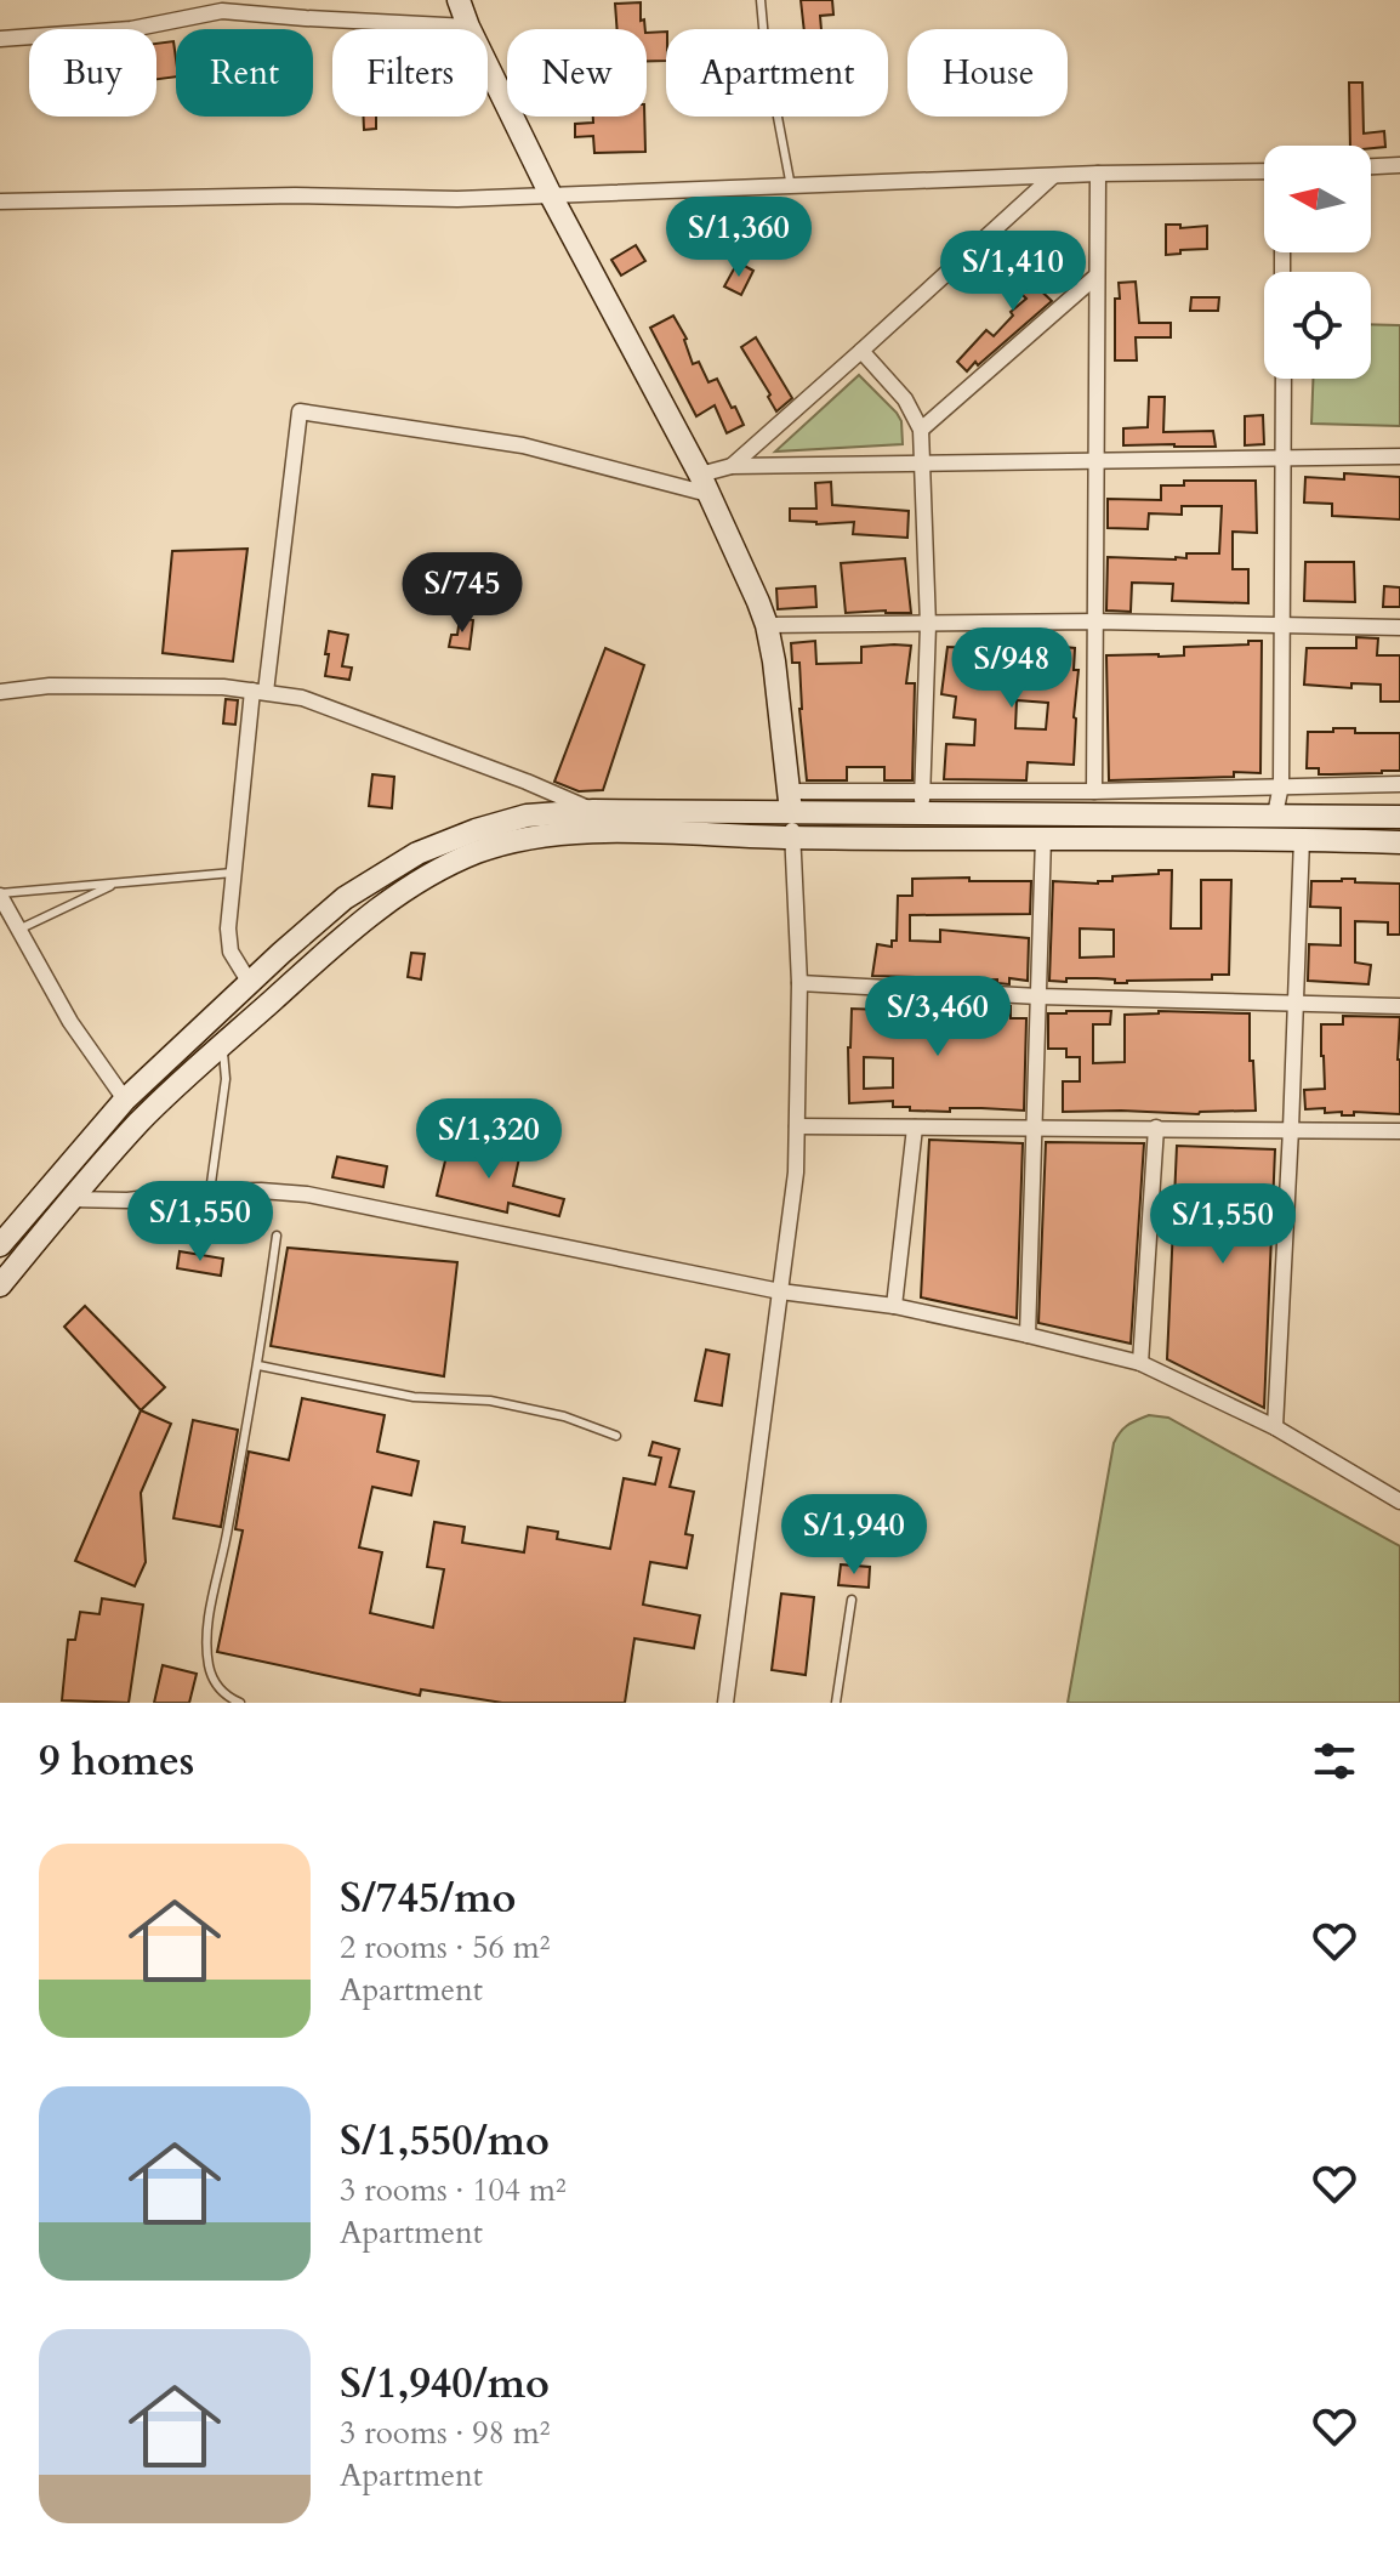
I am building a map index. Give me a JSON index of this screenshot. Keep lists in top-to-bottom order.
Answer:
{
  "north": "left",
  "page": {
    "chip": [
      "Buy",
      "Rent",
      "Filters",
      "New",
      "Apartment",
      "House"
    ],
    "price": [
      "S/1,360",
      "S/1,410",
      "S/745",
      "S/948",
      "S/3,460",
      "S/1,320",
      "S/1,550",
      "S/1,550",
      "S/1,940"
    ],
    "heading": "9 homes",
    "list": [
      {
        "name": "S/745/mo",
        "note": "2 rooms · 56 m² · Apartment"
      },
      {
        "name": "S/1,550/mo",
        "note": "3 rooms · 104 m² · Apartment"
      },
      {
        "name": "S/1,940/mo",
        "note": "3 rooms · 98 m² · Apartment"
      }
    ]
  }
}
